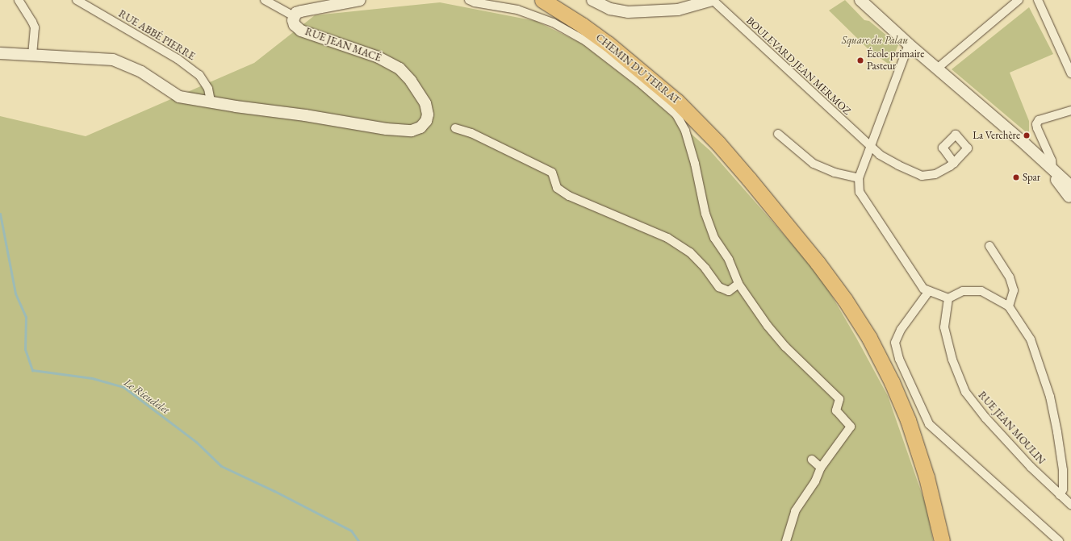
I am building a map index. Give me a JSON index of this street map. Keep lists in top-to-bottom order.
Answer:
{
  "streets": {
    "street": [
      "RUE ABBÉ PIERRE",
      "RUE JEAN MACÉ",
      "BOULEVARD JEAN MERMOZ",
      "CHEMIN DU TERRAT",
      "RUE JEAN MOULIN"
    ]
  },
  "crossings": [
    ["RUE ABBÉ PIERRE", "RUE JEAN MACÉ"]
  ],
  "water": ["Le Rieudelet"],
  "parks": ["Square du Palau"],
  "places": ["École primaire Pasteur", "La Verchère", "Spar"]
}
